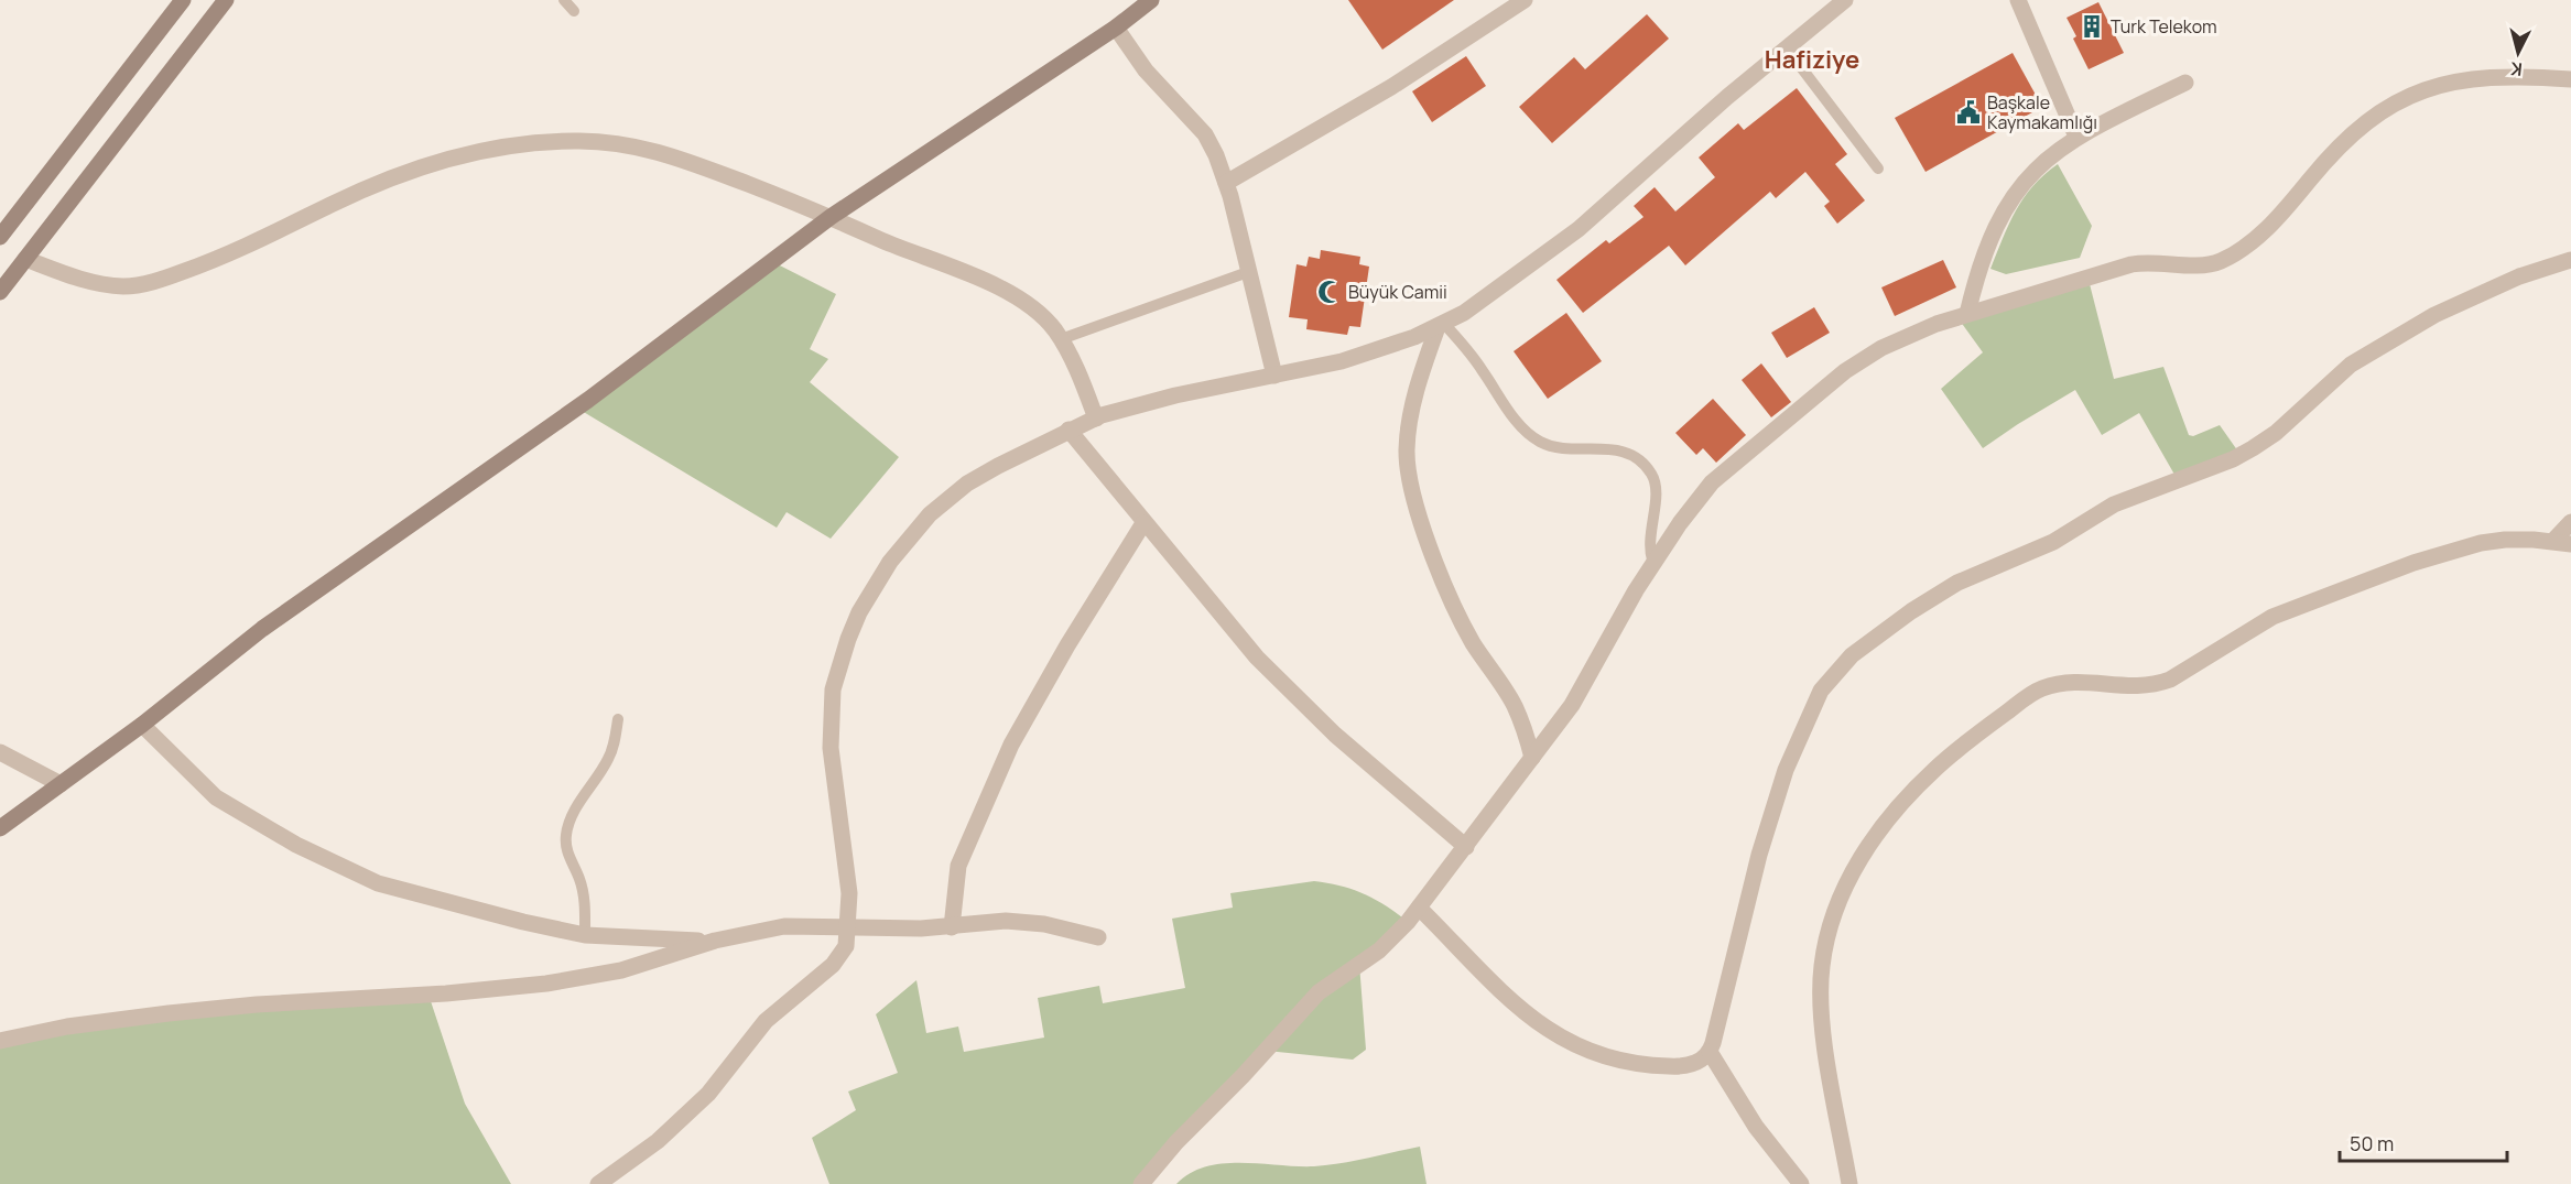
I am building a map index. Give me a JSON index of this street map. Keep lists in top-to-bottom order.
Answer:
{
  "districts": ["Hafiziye"],
  "places": {
    "building": ["Turk Telekom"],
    "public building": ["Başkale Kaymakamlığı"],
    "mosque": ["Büyük Camii"]
  },
  "scale_bar": "50 m",
  "north": "bottom"
}
